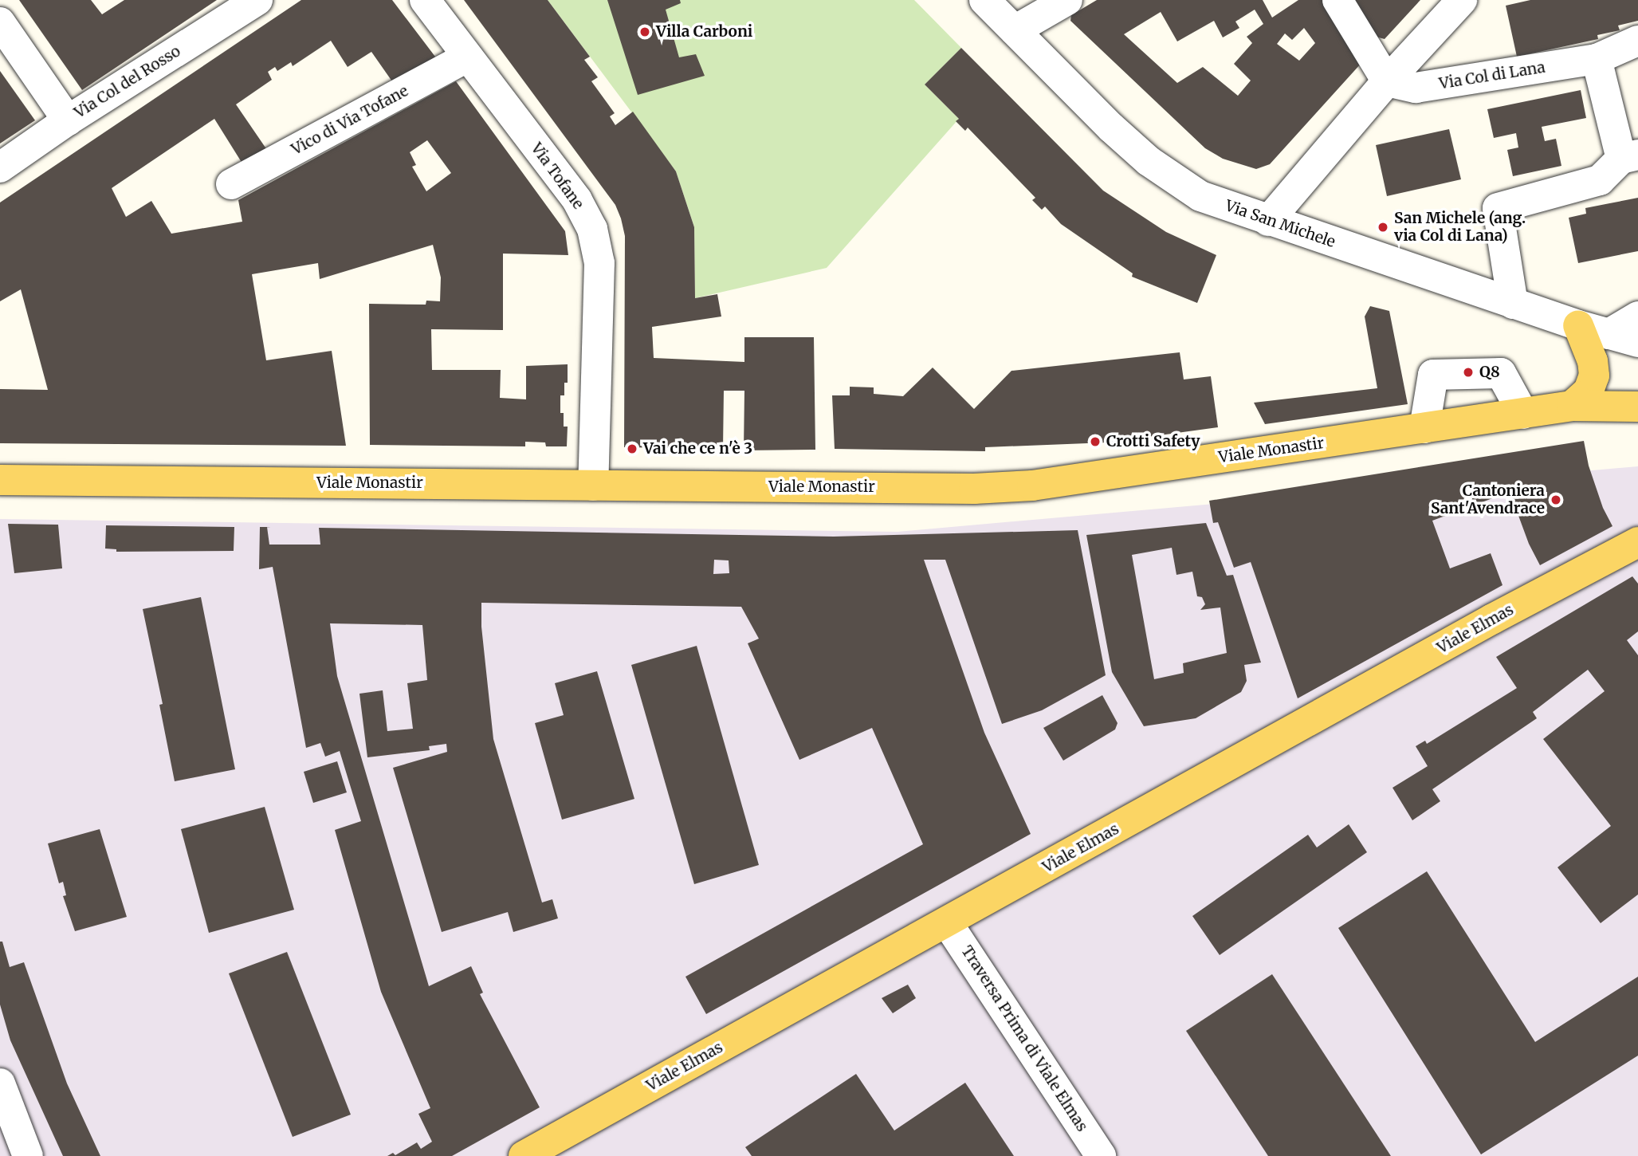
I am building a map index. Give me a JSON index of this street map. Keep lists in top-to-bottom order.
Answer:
{
  "streets": {
    "main road": ["Viale Monastir", "Viale Elmas"],
    "street": [
      "Via Col di Lana",
      "Via Col del Rosso",
      "Vico di Via Tofane",
      "Via Tofane",
      "Via San Michele",
      "Traversa Prima di Viale Elmas"
    ]
  },
  "crossings": [
    ["Vico di Via Tofane", "Via Tofane"],
    ["Via Tofane", "Viale Monastir"],
    ["Viale Elmas", "Traversa Prima di Viale Elmas"]
  ],
  "places": [
    "Villa Carboni",
    "San Michele (ang. via Col di Lana)",
    "Q8",
    "Crotti Safety",
    "Vai che ce n'è 3",
    "Cantoniera Sant'Avendrace"
  ]
}
